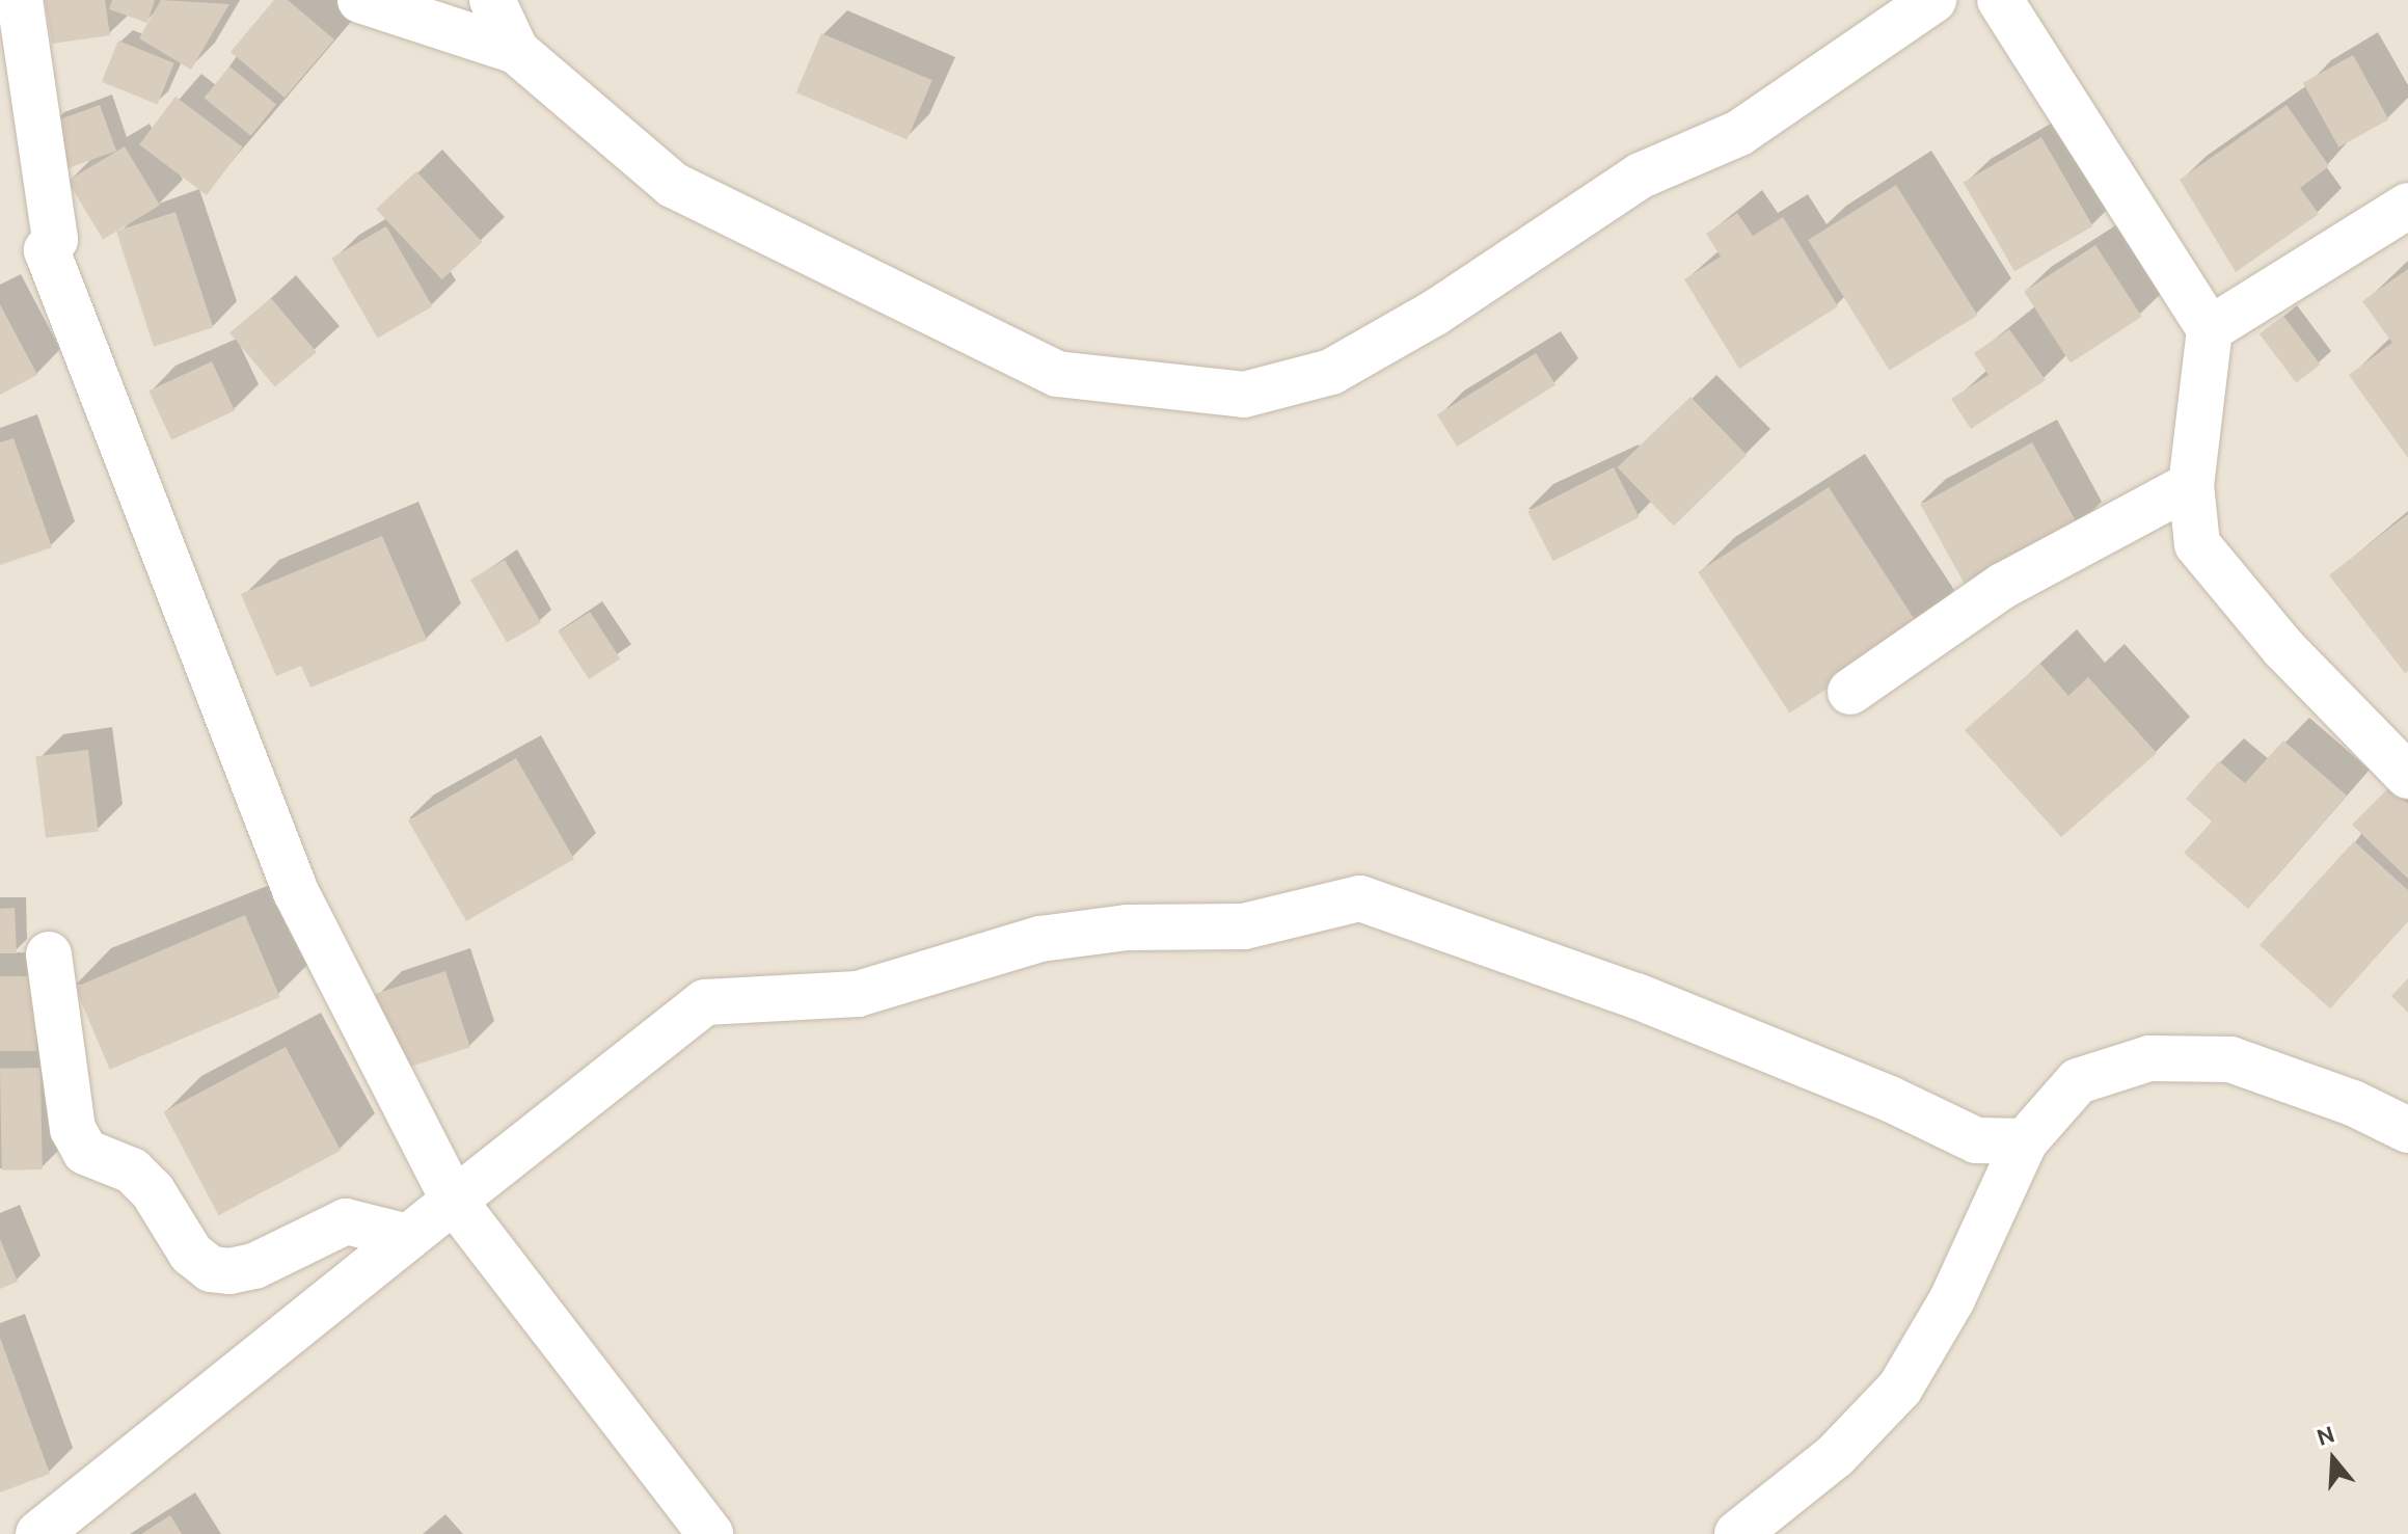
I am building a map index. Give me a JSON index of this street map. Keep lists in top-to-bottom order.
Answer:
{
  "north": "top"
}
